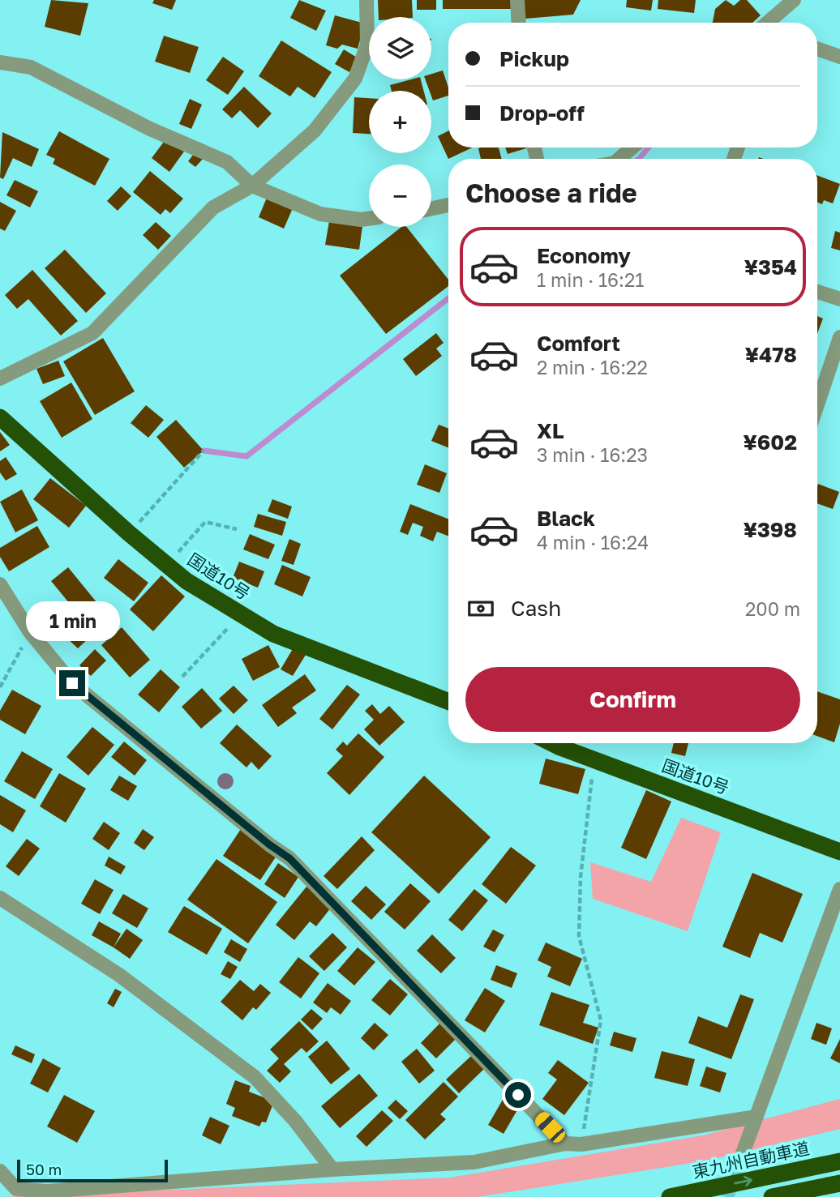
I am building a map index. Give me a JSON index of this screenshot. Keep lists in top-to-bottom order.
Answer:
{
  "streets": {
    "highway": ["国道10号", "東九州自動車道"]
  },
  "scale_bar": "50 m",
  "page": {
    "map_buttons": ["+", "−"],
    "banner": ["Pickup", "Drop-off"],
    "heading": "Choose a ride",
    "list": [
      {
        "name": "Economy",
        "note": "1 min · 16:21",
        "value": "¥354"
      },
      {
        "name": "Comfort",
        "note": "2 min · 16:22",
        "value": "¥478"
      },
      {
        "name": "XL",
        "note": "3 min · 16:23",
        "value": "¥602"
      },
      {
        "name": "Black",
        "note": "4 min · 16:24",
        "value": "¥398"
      }
    ],
    "pay": ["Cash", "200 m"],
    "bubble": "1 min",
    "buttons": "Confirm",
    "scale": "50 m"
  }
}
